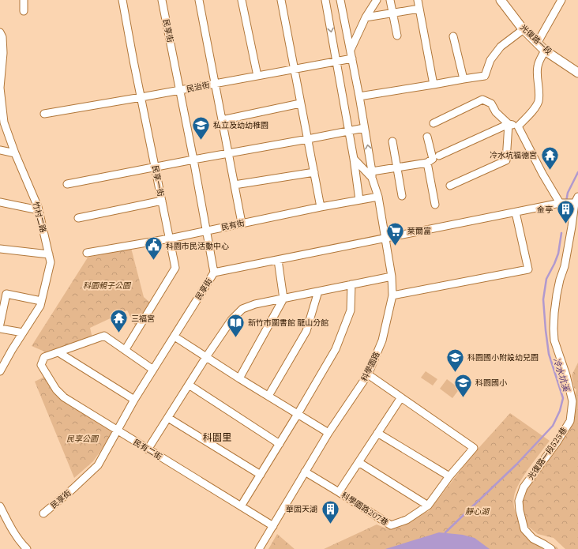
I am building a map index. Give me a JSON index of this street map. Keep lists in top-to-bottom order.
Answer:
{
  "streets": {
    "main road": ["光復路一段"],
    "street": [
      "民享街",
      "民治街",
      "民享一街",
      "竹村二路",
      "民有街",
      "科學園路",
      "民有二街",
      "光復路一段525巷",
      "科學園路207巷"
    ]
  },
  "crossings": [
    ["民享街", "民治街"],
    ["民享街", "民有街"],
    ["民享街", "民有二街"],
    ["民治街", "民享一街"],
    ["民治街", "科學園路"],
    ["民享一街", "民有街"],
    ["民有街", "科學園路"],
    ["科學園路", "民有二街"],
    ["科學園路", "科學園路207巷"]
  ],
  "districts": ["科園里"],
  "water": ["冷水坑溪"],
  "parks": ["科園親子公園", "民享公園", "靜心湖"],
  "places": {
    "school or university": ["私立及幼幼稚園", "科園國小附設幼兒園", "科園國小"],
    "temple": ["冷水坑福德宮", "三福宮"],
    "building": ["金亭", "華固天湖"],
    "supermarket": ["萊爾富"],
    "public building": ["科園市民活動中心"],
    "library": ["新竹市圖書館 龍山分館"]
  }
}
